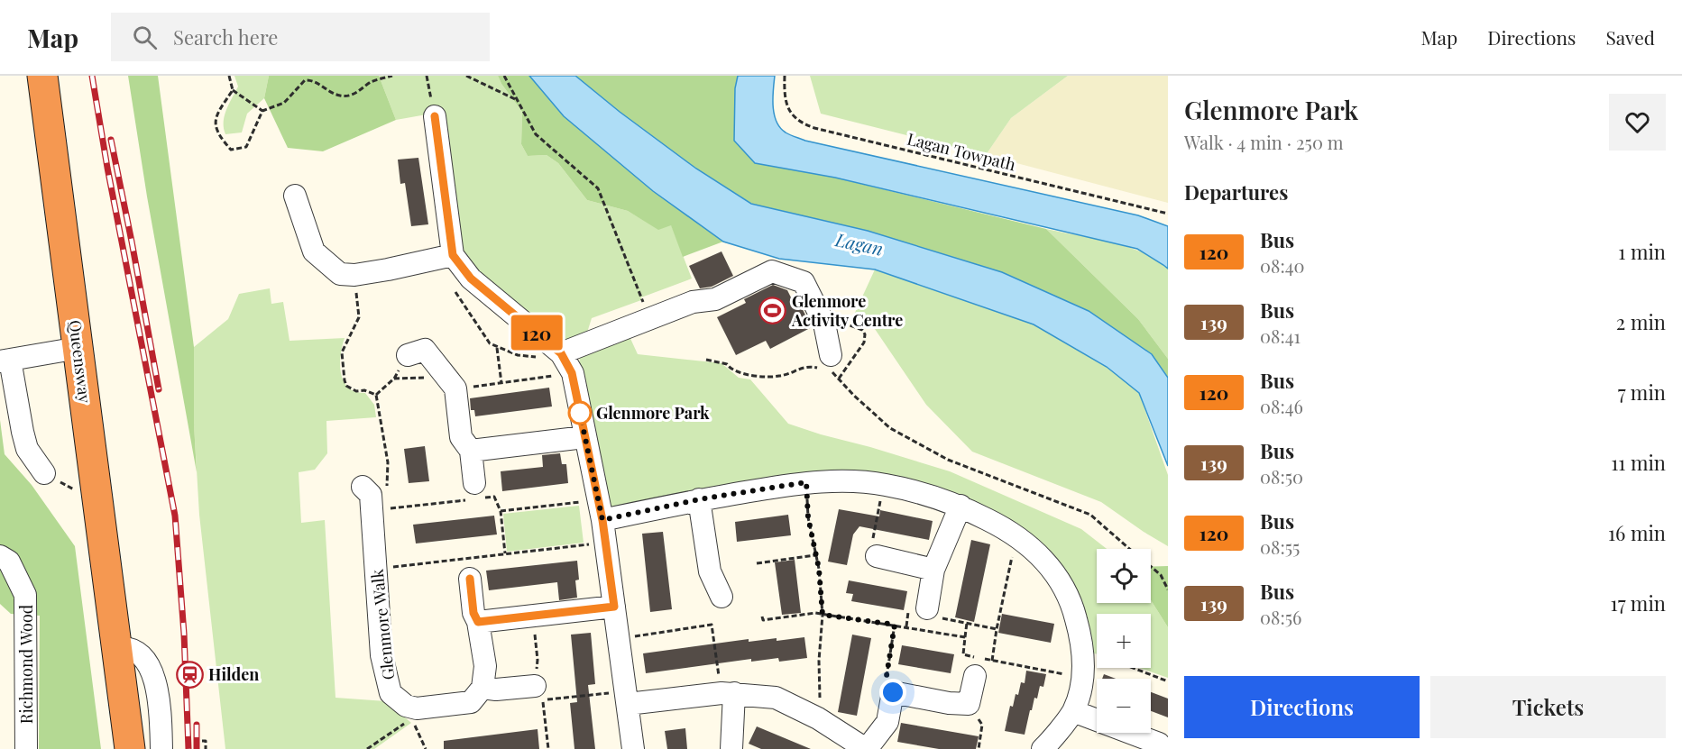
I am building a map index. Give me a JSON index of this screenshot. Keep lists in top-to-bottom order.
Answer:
{
  "streets": {
    "highway": ["Queensway"],
    "street": ["Glenmore Walk", "Richmond Wood"],
    "path": ["Lagan Towpath"]
  },
  "water": ["Lagan"],
  "places": {
    "sports": ["Glenmore Activity Centre"],
    "other": ["Glenmore Park"],
    "station": ["Hilden"]
  },
  "lines": ["bus line 120"],
  "page": {
    "header": "Map",
    "search": "Search here",
    "nav": ["Map", "Directions", "Saved"],
    "on_map": "120",
    "heading": [
      ["Glenmore Park", "Walk · 4 min · 250 m"],
      "Departures"
    ],
    "list": [
      {
        "mark": "120",
        "name": "Bus",
        "note": "08:40",
        "value": "1 min"
      },
      {
        "mark": "139",
        "name": "Bus",
        "note": "08:41",
        "value": "2 min"
      },
      {
        "mark": "120",
        "name": "Bus",
        "note": "08:46",
        "value": "7 min"
      },
      {
        "mark": "139",
        "name": "Bus",
        "note": "08:50",
        "value": "11 min"
      },
      {
        "mark": "120",
        "name": "Bus",
        "note": "08:55",
        "value": "16 min"
      },
      {
        "mark": "139",
        "name": "Bus",
        "note": "08:56",
        "value": "17 min"
      }
    ],
    "map_buttons": ["+", "−"],
    "buttons": ["Directions", "Tickets"]
  }
}
